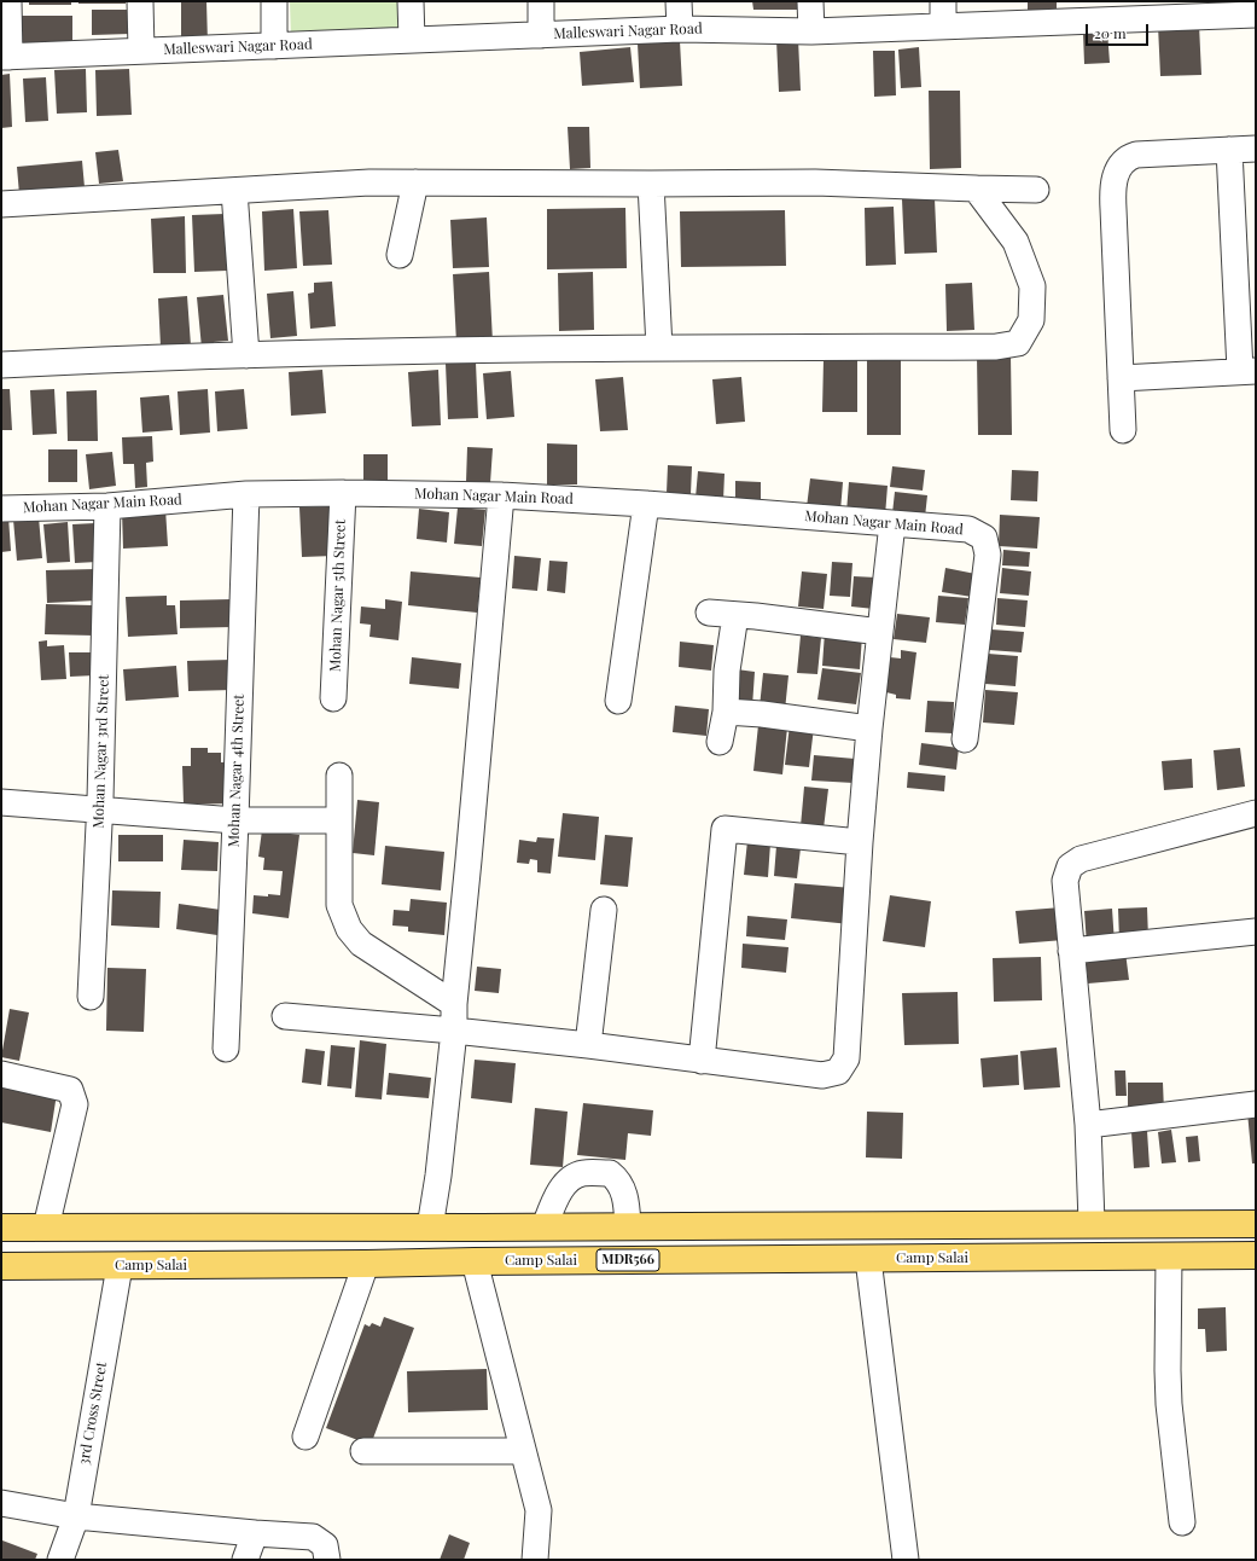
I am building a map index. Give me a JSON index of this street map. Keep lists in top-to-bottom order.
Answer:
{
  "streets": {
    "main road": ["Camp Salai", "MDR566"],
    "street": [
      "Malleswari Nagar Road",
      "Mohan Nagar Main Road",
      "Mohan Nagar 5th Street",
      "Mohan Nagar 3rd Street",
      "Mohan Nagar 4th Street",
      "3rd Cross Street"
    ]
  },
  "crossings": [
    ["Mohan Nagar Main Road", "Mohan Nagar 5th Street"],
    ["Mohan Nagar Main Road", "Mohan Nagar 3rd Street"],
    ["Mohan Nagar Main Road", "Mohan Nagar 4th Street"],
    ["Camp Salai", "3rd Cross Street"]
  ],
  "scale_bar": "20 m"
}
